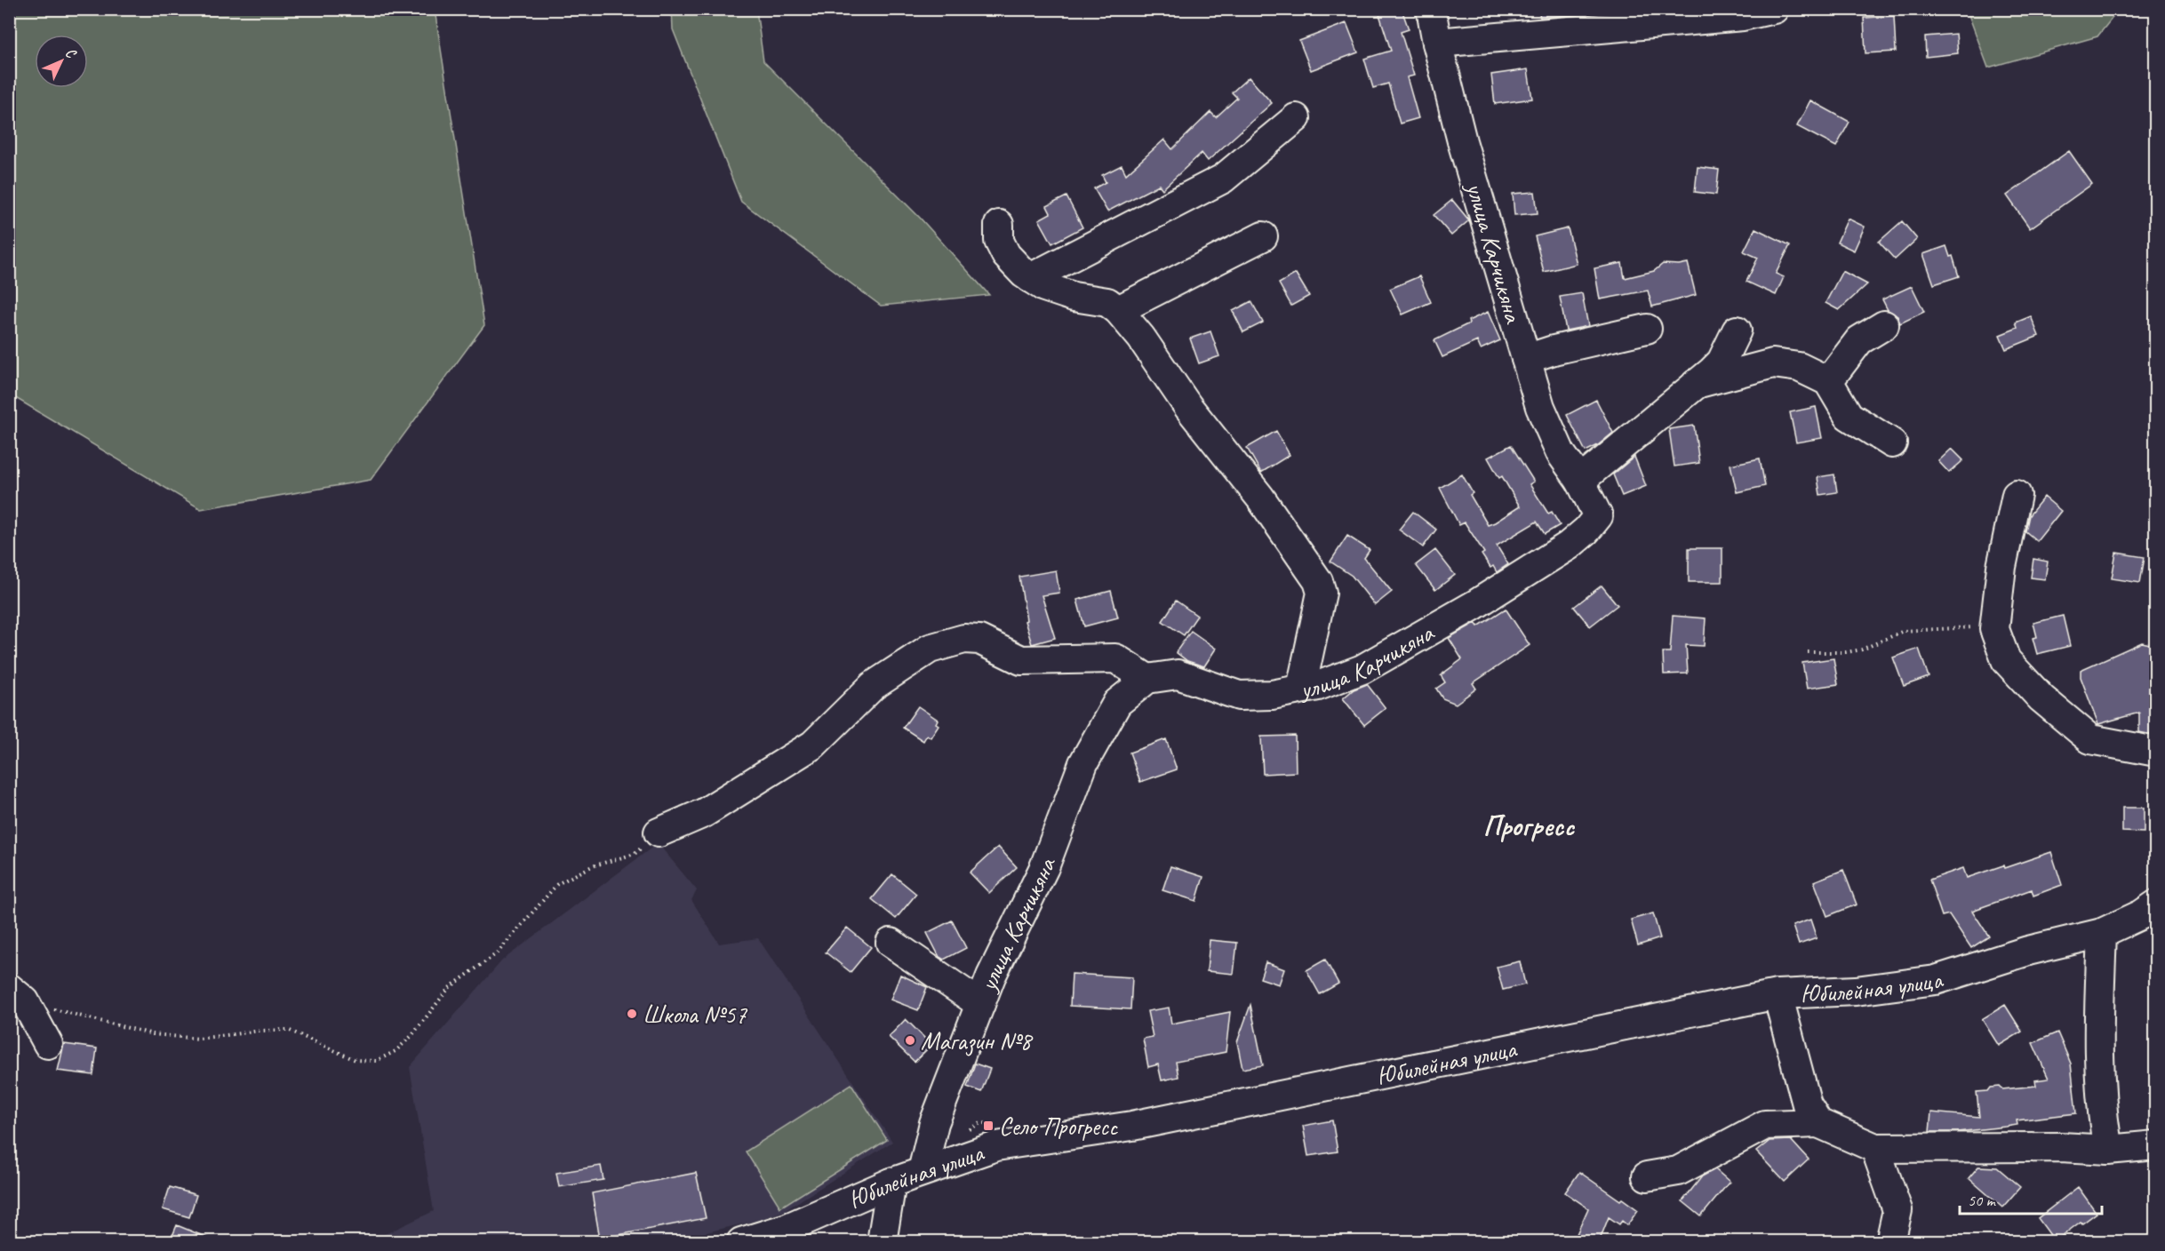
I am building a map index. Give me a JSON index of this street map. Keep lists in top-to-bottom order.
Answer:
{
  "streets": {
    "street": ["улица Карчикяна", "Юбилейная улица"]
  },
  "crossings": [
    ["улица Карчикяна", "Юбилейная улица"]
  ],
  "districts": ["Прогресс"],
  "places": {
    "other": ["Школа №57", "Магазин №8"],
    "transit": ["Село Прогресс"]
  },
  "scale_bar": "50 m",
  "north": "top right"
}
